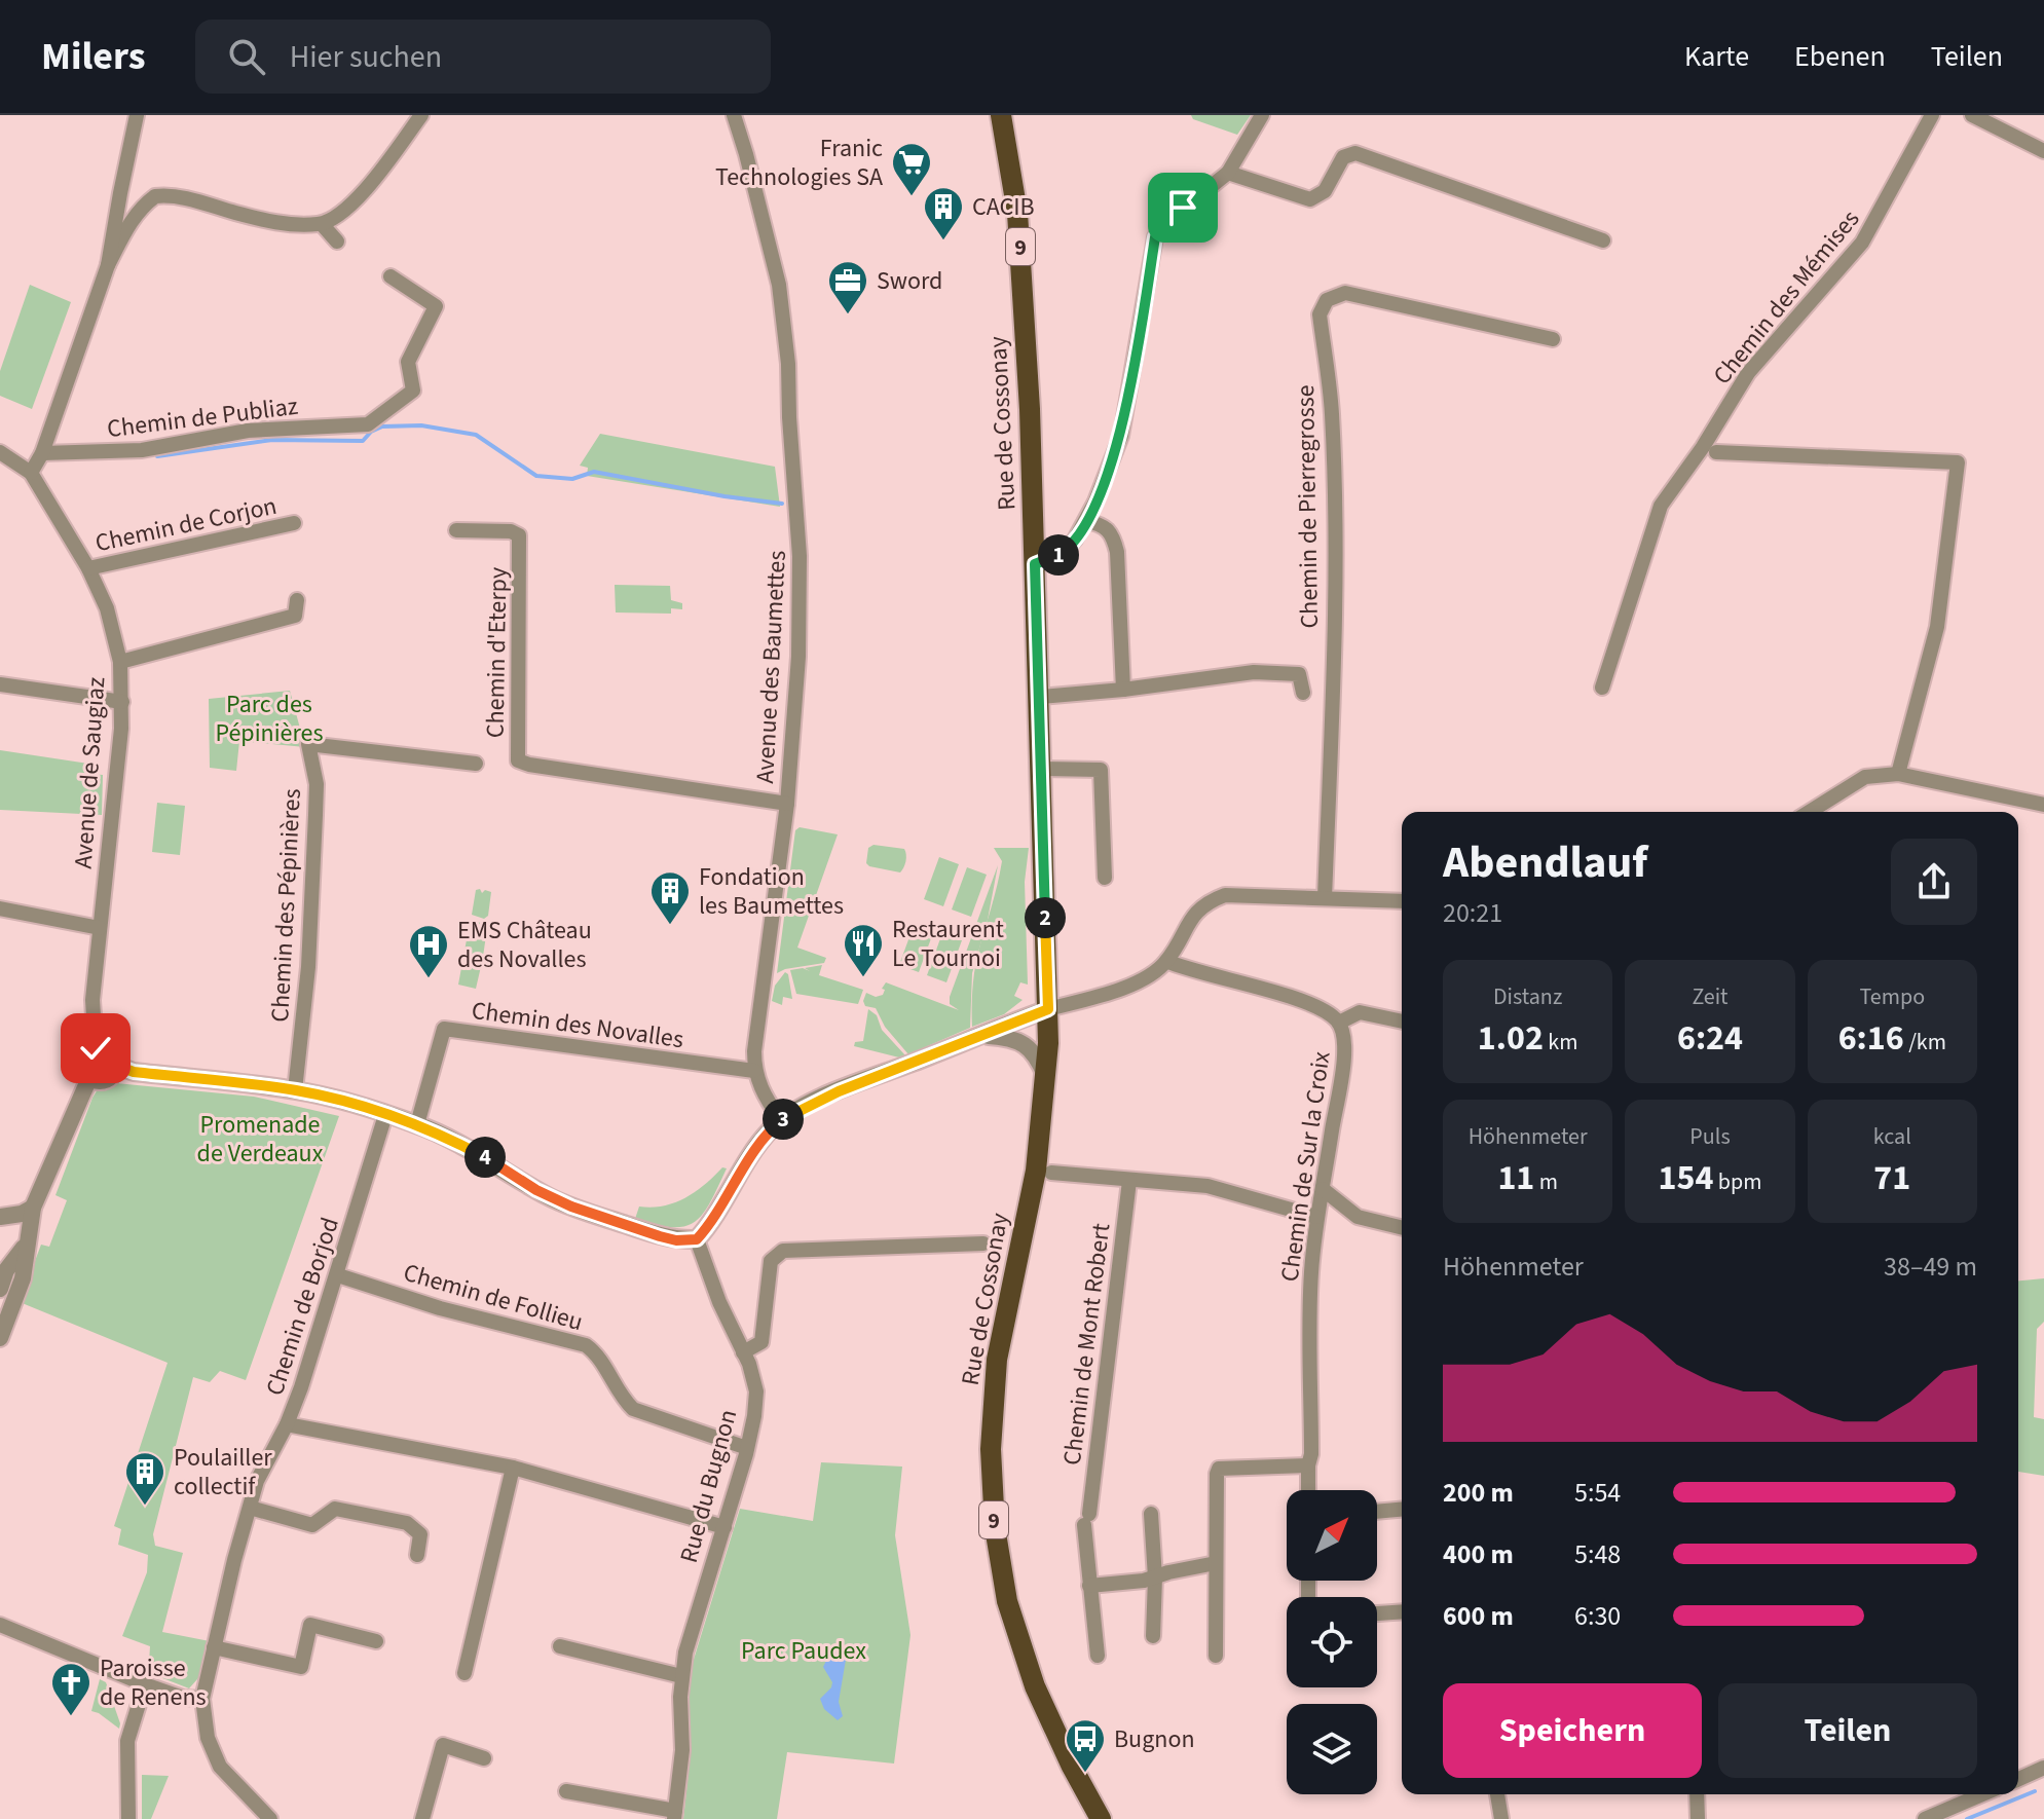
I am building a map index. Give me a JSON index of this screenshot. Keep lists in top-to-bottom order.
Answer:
{
  "streets": {
    "main road": ["9", "Rue de Cossonay"],
    "street": [
      "Chemin des Mémises",
      "Chemin de Publiaz",
      "Chemin de Pierregrosse",
      "Chemin de Corjon",
      "Chemin d'Eterpy",
      "Avenue des Baumettes",
      "Avenue de Saugiaz",
      "Chemin des Pépinières",
      "Chemin des Novalles",
      "Chemin de Sur la Croix",
      "Chemin de Follieu",
      "Chemin de Borjod",
      "Chemin de Mont Robert",
      "Rue du Bugnon"
    ]
  },
  "crossings": [
    ["Chemin de Corjon", "Avenue de Saugiaz"],
    ["Chemin d'Eterpy", "Avenue des Baumettes"],
    ["Avenue des Baumettes", "Chemin des Novalles"],
    ["Chemin de Follieu", "Chemin de Borjod"],
    ["Chemin de Follieu", "Rue du Bugnon"]
  ],
  "parks": ["Parc des Pépinières", "Promenade de Verdeaux", "Parc Paudex"],
  "places": {
    "supermarket": ["Franic Technologies SA"],
    "building": ["CACIB", "Fondation les Baumettes", "Poulailler collectif"],
    "office": ["Sword"],
    "restaurant": ["Restaurent Le Tournoi"],
    "hospital": ["EMS Château des Novalles"],
    "church": ["Paroisse de Renens"],
    "bus stop": ["Bugnon"]
  },
  "north": "top right",
  "page": {
    "header": "Milers",
    "search": "Hier suchen",
    "nav": ["Karte", "Ebenen", "Teilen"],
    "pins": [
      "1",
      "2",
      "3",
      "4"
    ],
    "heading": ["Abendlauf", "20:21"],
    "stats": [
      ["Distanz", "1.02 km"],
      ["Zeit", "6:24"],
      ["Tempo", "6:16 /km"],
      ["Höhenmeter", "11 m"],
      ["Puls", "154 bpm"],
      ["kcal", "71"]
    ],
    "chart": ["Höhenmeter", "38–49 m"],
    "list": [
      {
        "name": "200 m",
        "note": "5:54"
      },
      {
        "name": "400 m",
        "note": "5:48"
      },
      {
        "name": "600 m",
        "note": "6:30"
      }
    ],
    "buttons": ["Speichern", "Teilen"]
  }
}
